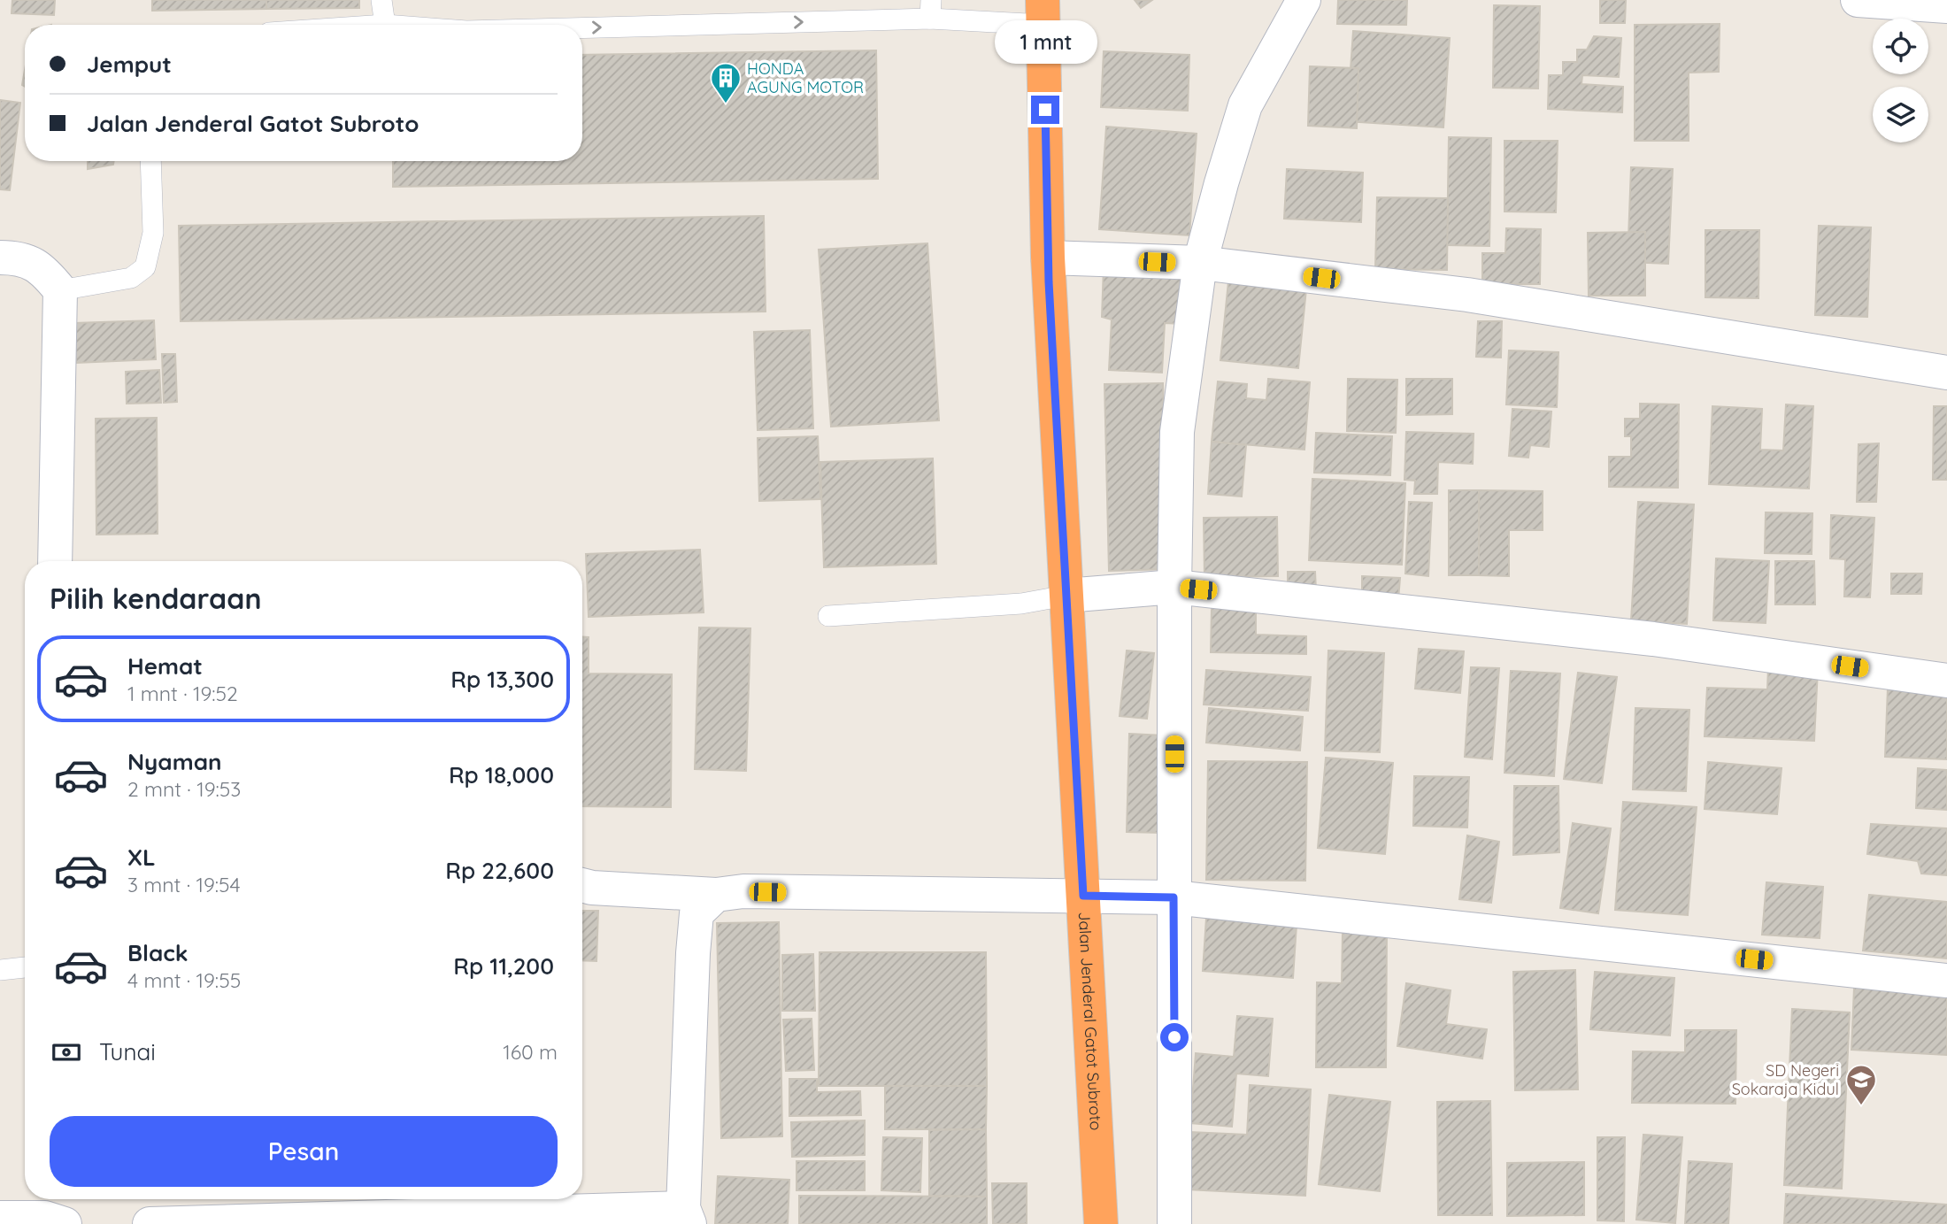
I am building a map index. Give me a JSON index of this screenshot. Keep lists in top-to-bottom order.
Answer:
{
  "streets": {
    "highway": ["Jalan Jenderal Gatot Subroto"]
  },
  "places": {
    "building": ["HONDA AGUNG MOTOR"],
    "school or university": ["SD Negeri Sokaraja Kidul"]
  },
  "page": {
    "bubble": "1 mnt",
    "banner": ["Jemput", "Jalan Jenderal Gatot Subroto"],
    "heading": "Pilih kendaraan",
    "list": [
      {
        "name": "Hemat",
        "note": "1 mnt · 19:52",
        "value": "Rp 13,300"
      },
      {
        "name": "Nyaman",
        "note": "2 mnt · 19:53",
        "value": "Rp 18,000"
      },
      {
        "name": "XL",
        "note": "3 mnt · 19:54",
        "value": "Rp 22,600"
      },
      {
        "name": "Black",
        "note": "4 mnt · 19:55",
        "value": "Rp 11,200"
      }
    ],
    "pay": ["Tunai", "160 m"],
    "buttons": "Pesan"
  }
}
